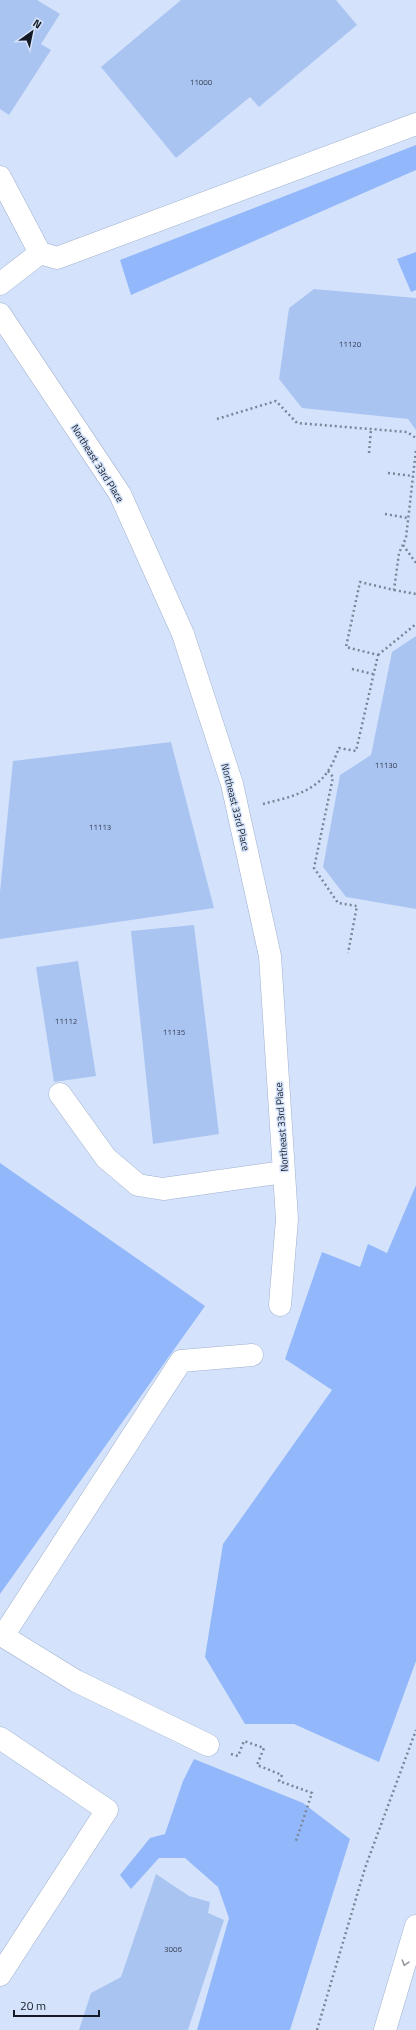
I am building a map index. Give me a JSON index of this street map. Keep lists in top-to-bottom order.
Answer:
{
  "streets": {
    "street": ["Northeast 33rd Place"]
  },
  "house_numbers": [
    "11000",
    "11120",
    "11130",
    "11113",
    "11112",
    "11135",
    "3006"
  ],
  "scale_bar": "20 m",
  "north": "top right"
}
